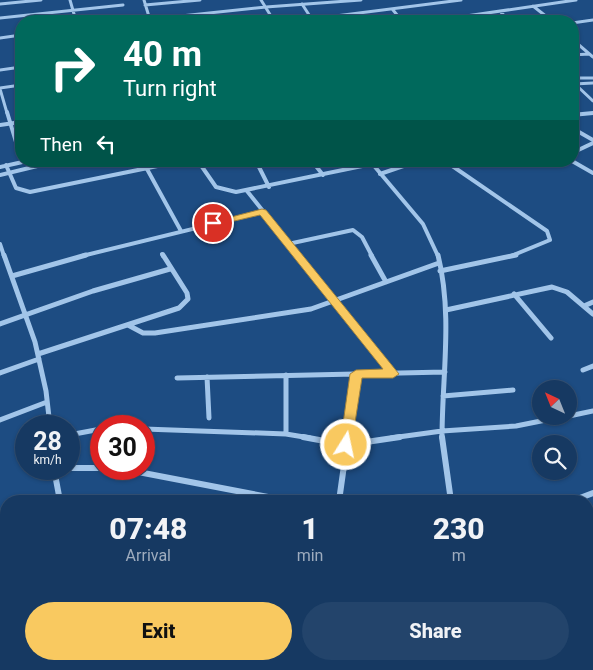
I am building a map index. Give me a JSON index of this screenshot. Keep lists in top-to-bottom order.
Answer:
{
  "north": "top left",
  "page": {
    "turn": ["40 m", "Turn right"],
    "then": "Then",
    "speed": "28 km/h",
    "limit": "30",
    "eta": [
      "07:48",
      "Arrival",
      "1",
      "min",
      "230",
      "m"
    ],
    "buttons": ["Exit", "Share"]
  }
}
